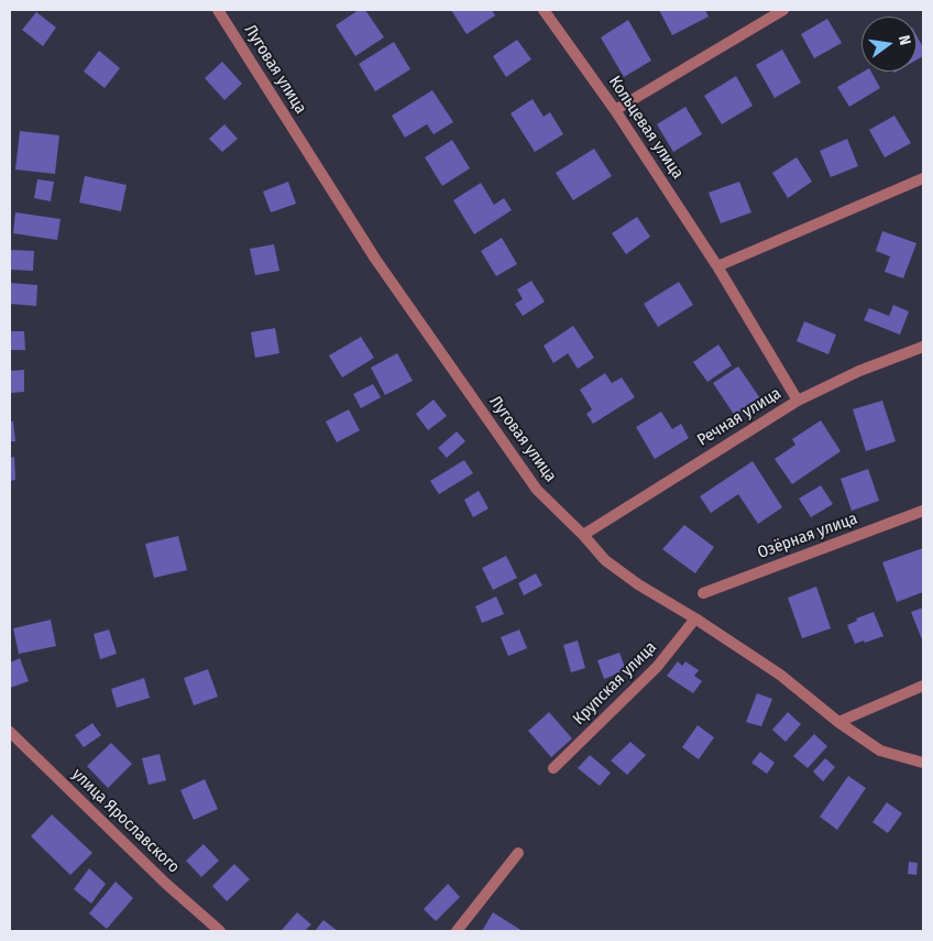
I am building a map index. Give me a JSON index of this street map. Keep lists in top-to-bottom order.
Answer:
{
  "streets": {
    "street": [
      "Луговая улица",
      "Кольцевая улица",
      "Речная улица",
      "Озёрная улица",
      "Крупская улица",
      "улица Ярославского"
    ]
  },
  "crossings": [
    ["Луговая улица", "Речная улица"],
    ["Луговая улица", "Крупская улица"],
    ["Кольцевая улица", "Речная улица"]
  ],
  "north": "right"
}
